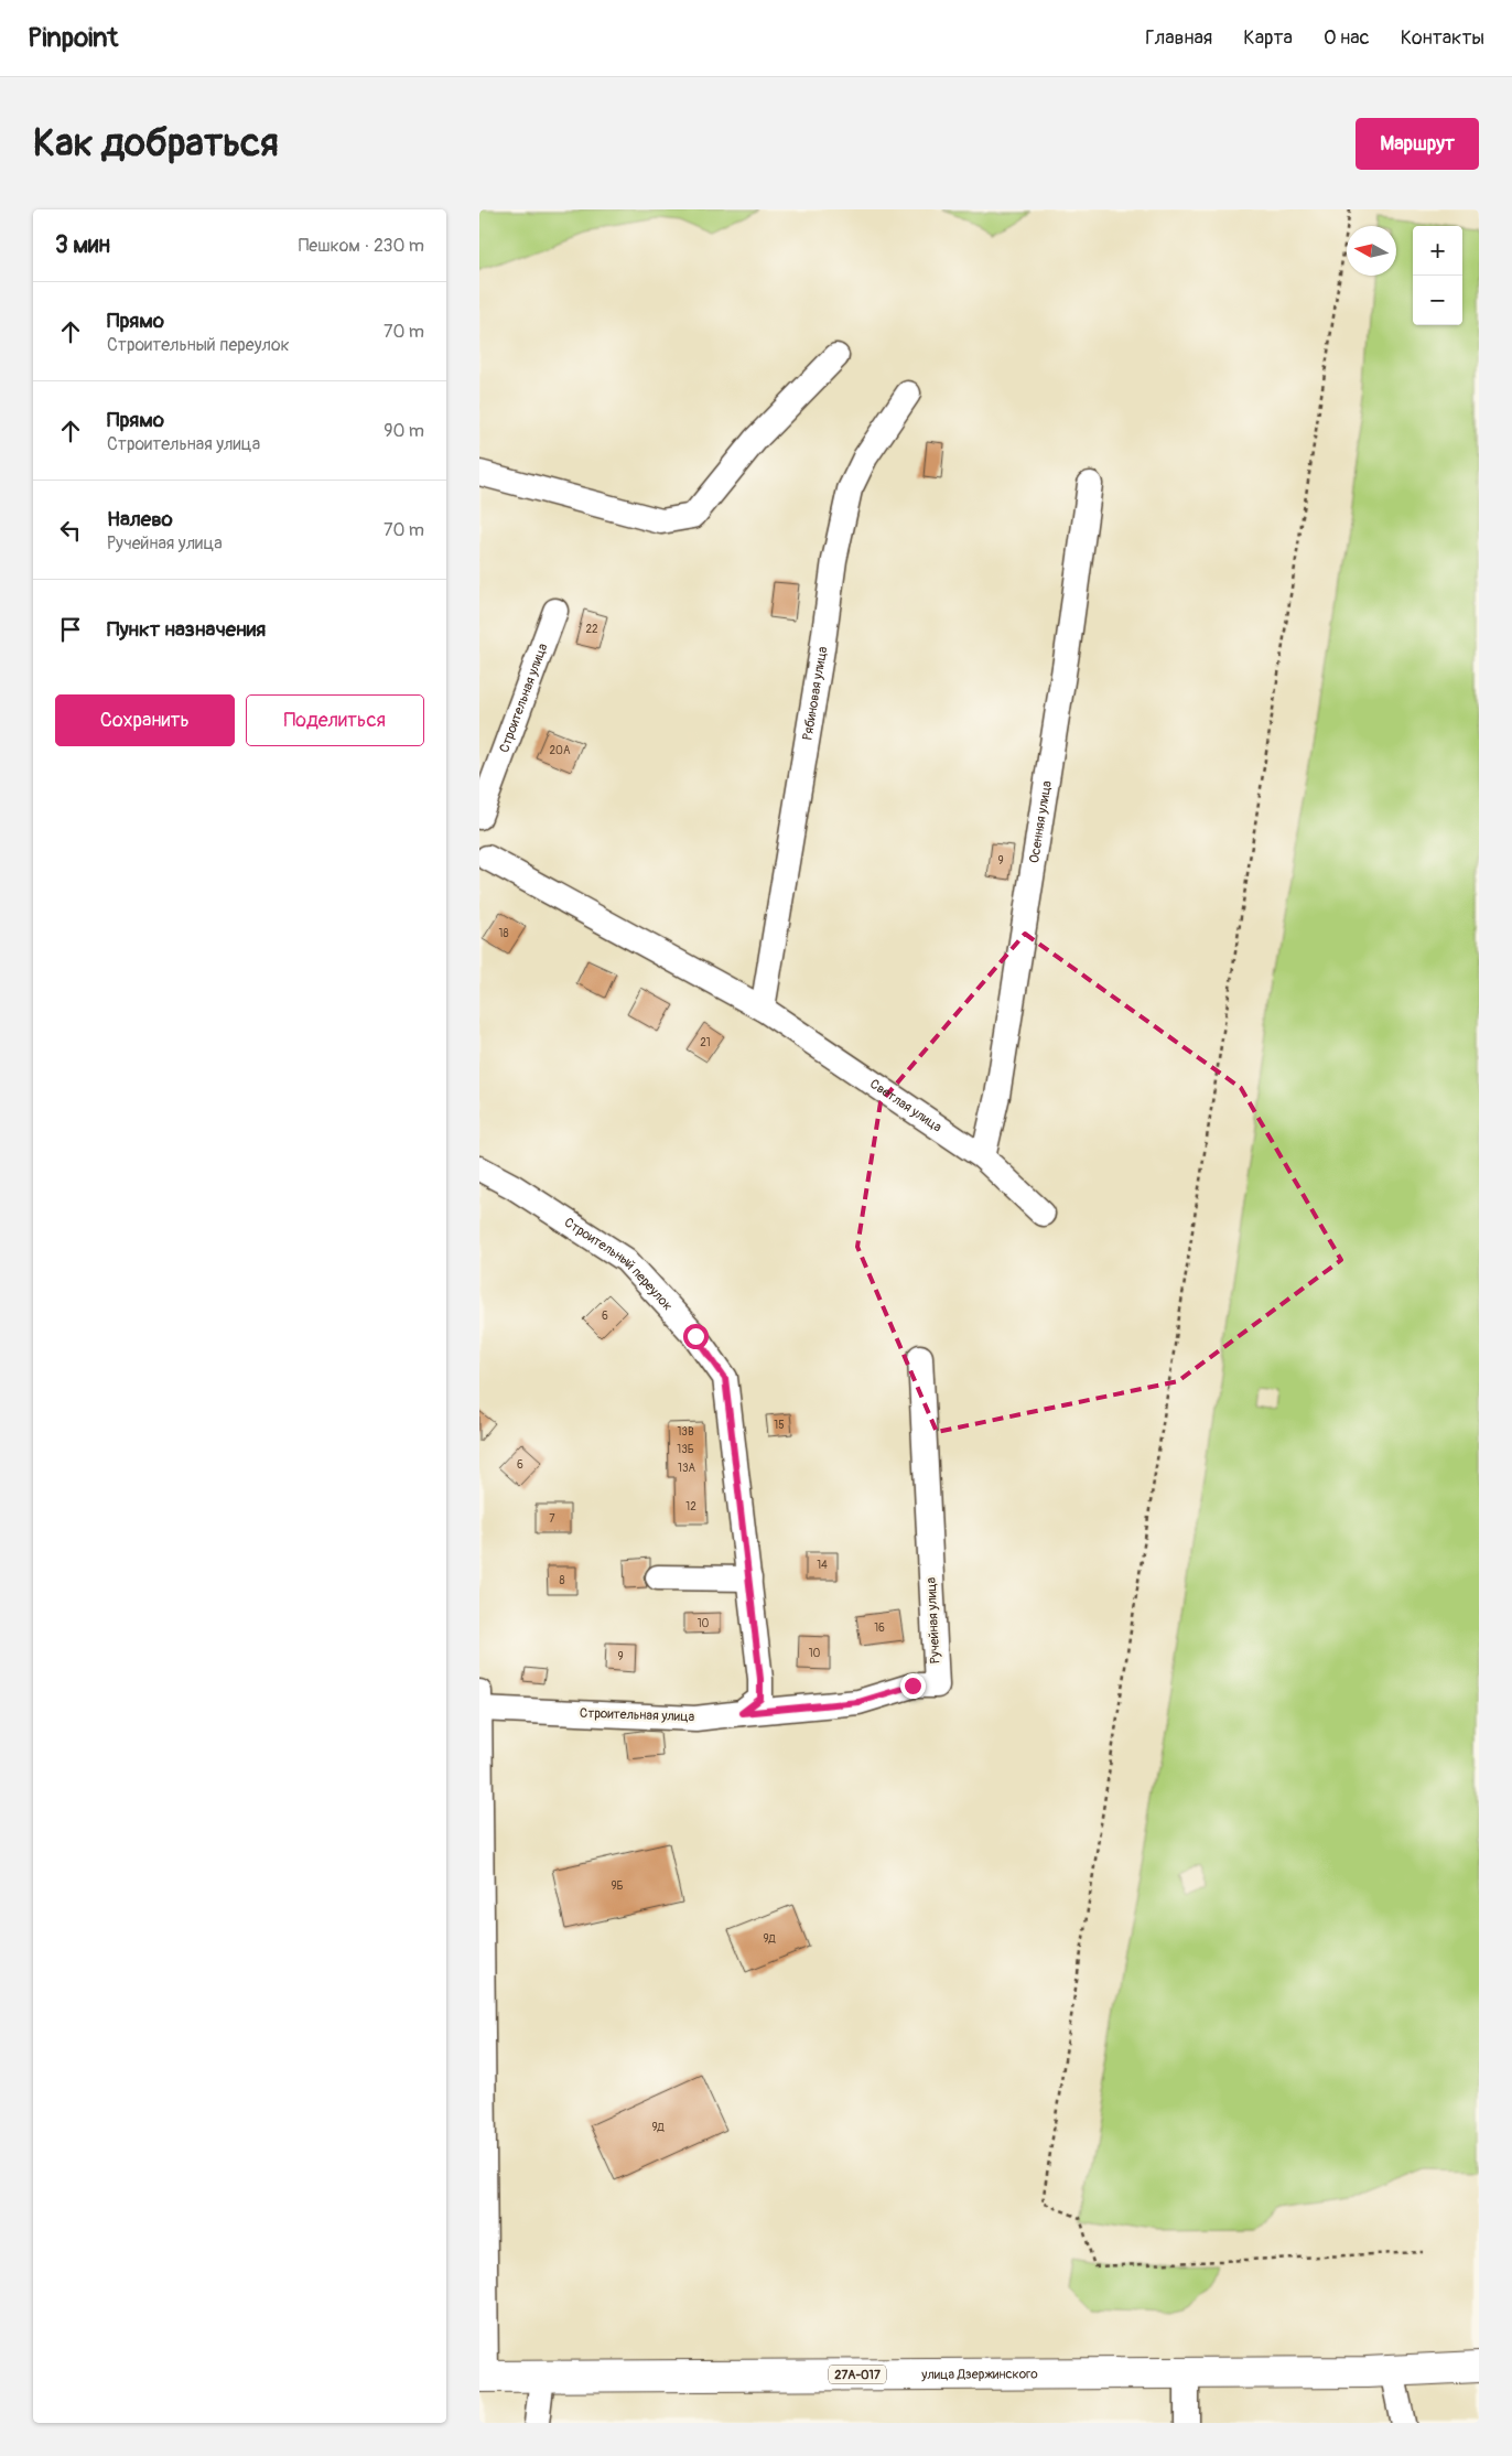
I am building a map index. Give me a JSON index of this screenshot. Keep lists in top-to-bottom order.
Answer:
{
  "streets": {
    "main road": ["улица Дзержинского", "27А-017"],
    "street": [
      "Рябиновая улица",
      "Строительная улица",
      "Осенняя улица",
      "Светлая улица",
      "Строительный переулок",
      "Ручейная улица"
    ]
  },
  "crossings": [
    ["Рябиновая улица", "Светлая улица"],
    ["Строительная улица", "Ручейная улица"],
    ["Осенняя улица", "Светлая улица"]
  ],
  "house_numbers": [
    "22",
    "20А",
    "9",
    "18",
    "21",
    "6",
    "15",
    "13В",
    "13Б",
    "6",
    "13А",
    "12",
    "7",
    "14",
    "8",
    "10",
    "16",
    "10",
    "9",
    "9Б",
    "9Д",
    "9Д"
  ],
  "north": "left",
  "page": {
    "header": "Pinpoint",
    "nav": [
      "Главная",
      "Карта",
      "О нас",
      "Контакты"
    ],
    "buttons": [
      "Маршрут",
      ["Сохранить", "Поделиться"]
    ],
    "title": "Как добраться",
    "heading": ["3 мин", "Пешком · 230 m"],
    "map_buttons": ["+", "−"],
    "list": [
      ["Прямо", "Строительный переулок", "70 m"],
      ["Прямо", "Строительная улица", "90 m"],
      ["Налево", "Ручейная улица", "70 m"],
      "Пункт назначения"
    ]
  }
}
